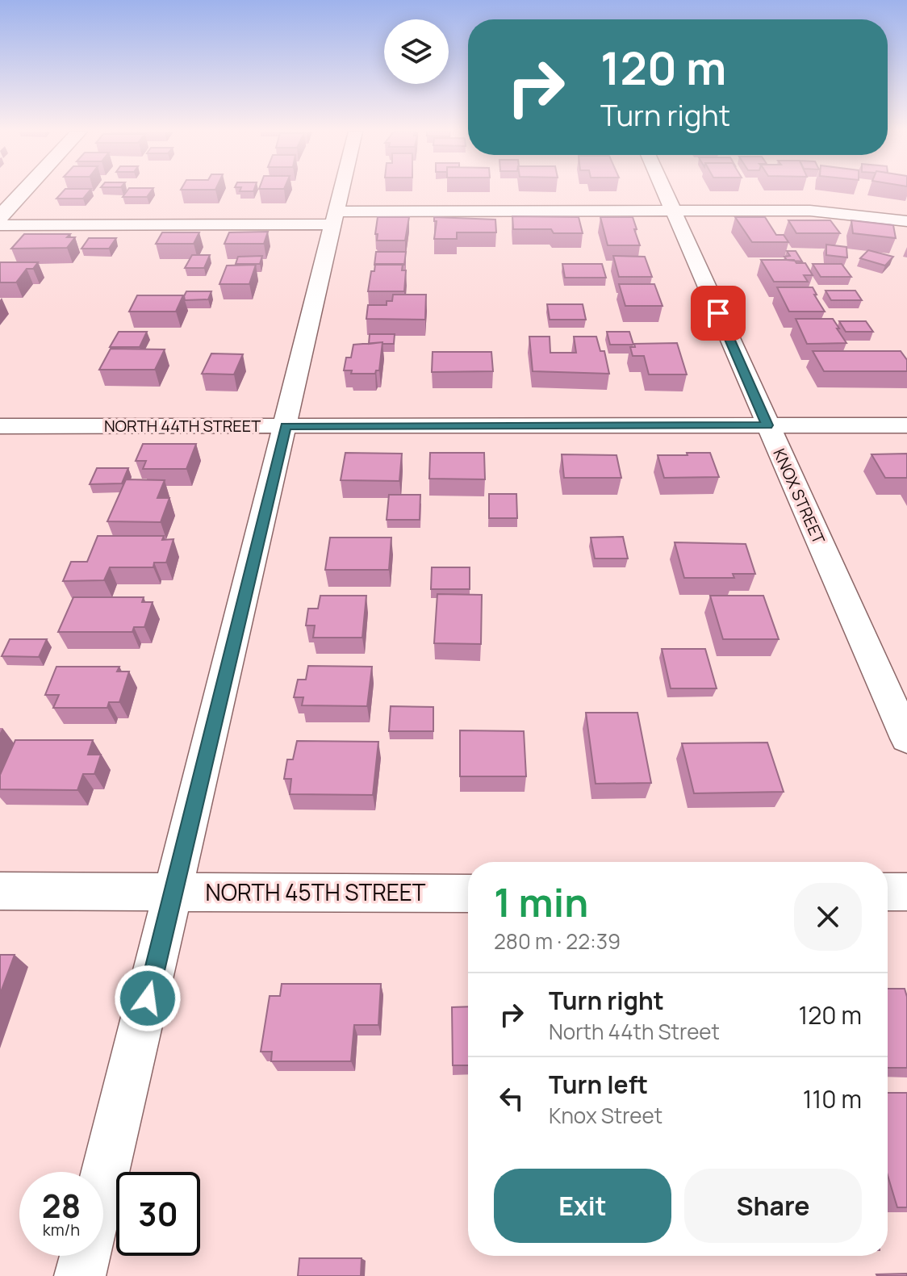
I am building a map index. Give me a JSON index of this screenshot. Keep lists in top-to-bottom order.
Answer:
{
  "streets": {
    "street": ["NORTH 44TH STREET", "KNOX STREET", "NORTH 45TH STREET"]
  },
  "crossings": [
    ["NORTH 44TH STREET", "KNOX STREET"]
  ],
  "page": {
    "turn": ["120 m", "Turn right"],
    "heading": ["1 min", "280 m · 22:39"],
    "list": [
      {
        "name": "Turn right",
        "note": "North 44th Street",
        "value": "120 m"
      },
      {
        "name": "Turn left",
        "note": "Knox Street",
        "value": "110 m"
      }
    ],
    "buttons": ["Exit", "Share"],
    "speed": "28 km/h",
    "limit": "30"
  }
}
